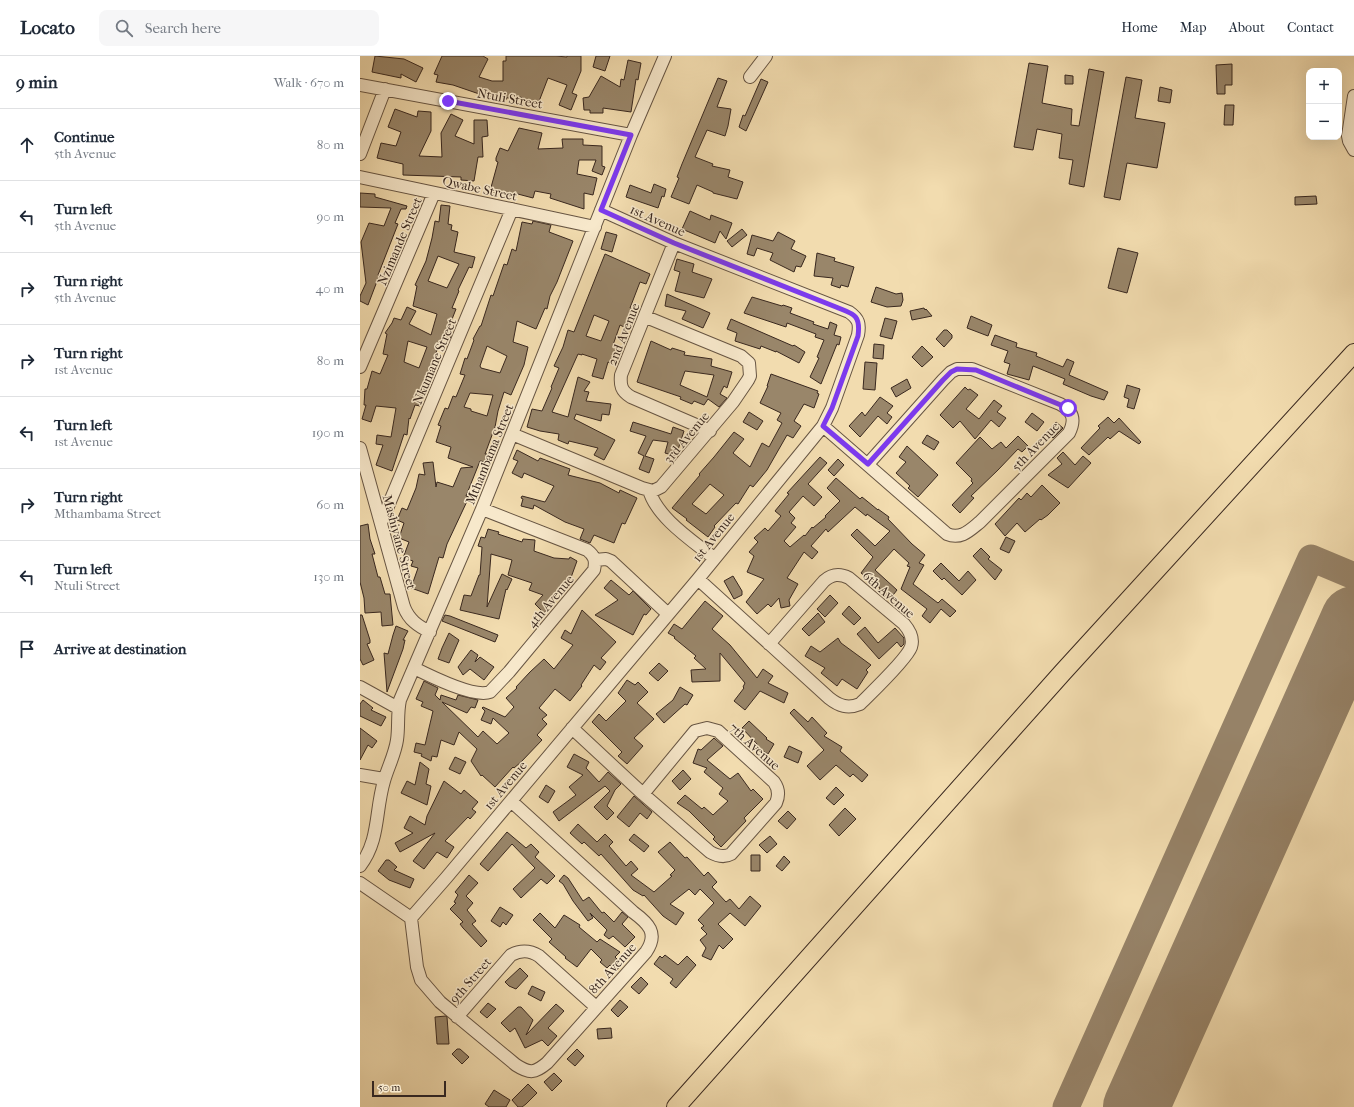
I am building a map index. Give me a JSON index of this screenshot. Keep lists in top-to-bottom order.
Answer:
{
  "streets": {
    "street": [
      "Ntuli Street",
      "Qwabe Street",
      "1st Avenue",
      "Nzimande Street",
      "2nd Avenue",
      "Nkumane Street",
      "3rd Avenue",
      "5th Avenue",
      "Mthambama Street",
      "Mashiyane Street",
      "6th Avenue",
      "4th Avenue",
      "7th Avenue",
      "8th Avenue",
      "9th Street"
    ]
  },
  "crossings": [
    ["Ntuli Street", "Mthambama Street"],
    ["Qwabe Street", "Nzimande Street"],
    ["Qwabe Street", "Nkumane Street"],
    ["Qwabe Street", "Mthambama Street"],
    ["1st Avenue", "2nd Avenue"],
    ["1st Avenue", "5th Avenue"],
    ["1st Avenue", "Mthambama Street"],
    ["1st Avenue", "6th Avenue"],
    ["1st Avenue", "7th Avenue"],
    ["1st Avenue", "8th Avenue"],
    ["1st Avenue", "9th Street"],
    ["2nd Avenue", "3rd Avenue"],
    ["Nkumane Street", "Mashiyane Street"],
    ["Mthambama Street", "Mashiyane Street"],
    ["Mthambama Street", "4th Avenue"],
    ["8th Avenue", "9th Street"]
  ],
  "scale_bar": "50 m",
  "page": {
    "header": "Locato",
    "search": "Search here",
    "nav": [
      "Home",
      "Map",
      "About",
      "Contact"
    ],
    "heading": ["9 min", "Walk · 670 m"],
    "map_buttons": ["+", "−"],
    "list": [
      ["Continue", "5th Avenue", "80 m"],
      ["Turn left", "5th Avenue", "90 m"],
      ["Turn right", "5th Avenue", "40 m"],
      ["Turn right", "1st Avenue", "80 m"],
      ["Turn left", "1st Avenue", "190 m"],
      ["Turn right", "Mthambama Street", "60 m"],
      ["Turn left", "Ntuli Street", "130 m"],
      "Arrive at destination"
    ],
    "scale": "50 m"
  }
}
